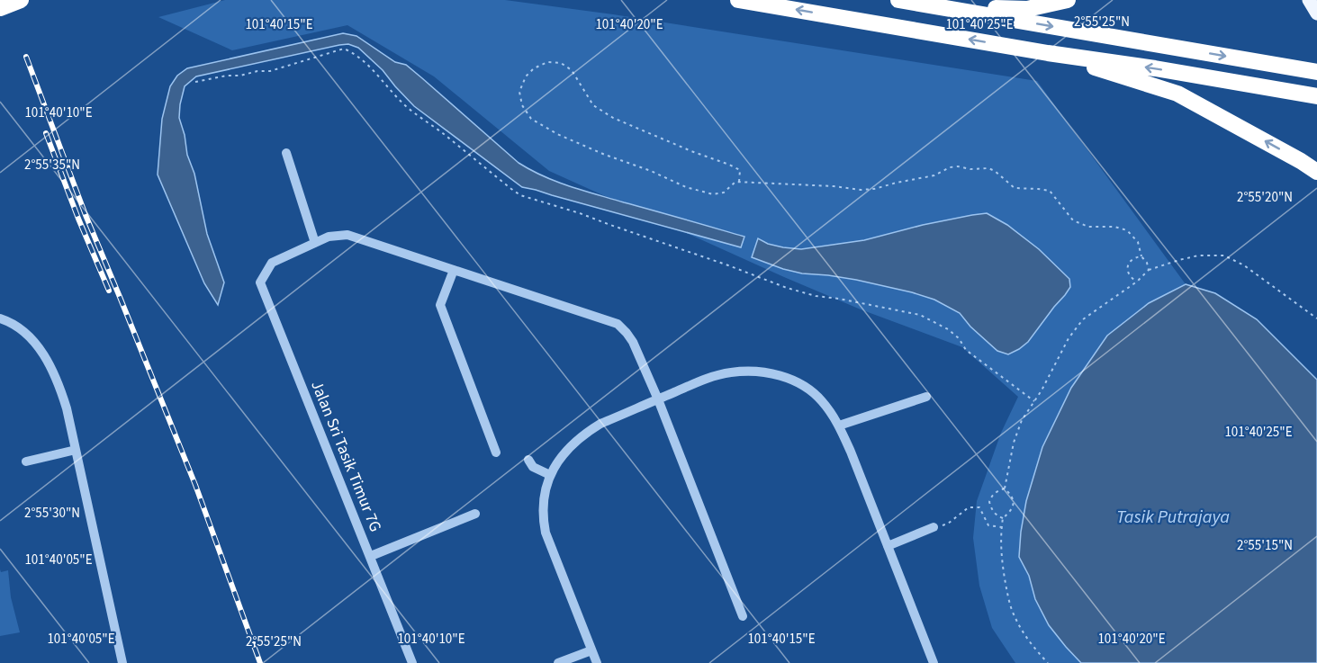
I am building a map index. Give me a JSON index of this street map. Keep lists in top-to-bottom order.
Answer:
{
  "streets": {
    "street": ["Jalan Sri Tasik Timur 7G"]
  },
  "water": ["Tasik Putrajaya"],
  "coordinates": [
    "2°55'25\"N",
    "101°40'15\"E",
    "101°40'20\"E",
    "101°40'25\"E",
    "101°40'10\"E",
    "2°55'35\"N",
    "2°55'20\"N",
    "2°55'30\"N",
    "2°55'15\"N",
    "101°40'05\"E"
  ]
}
